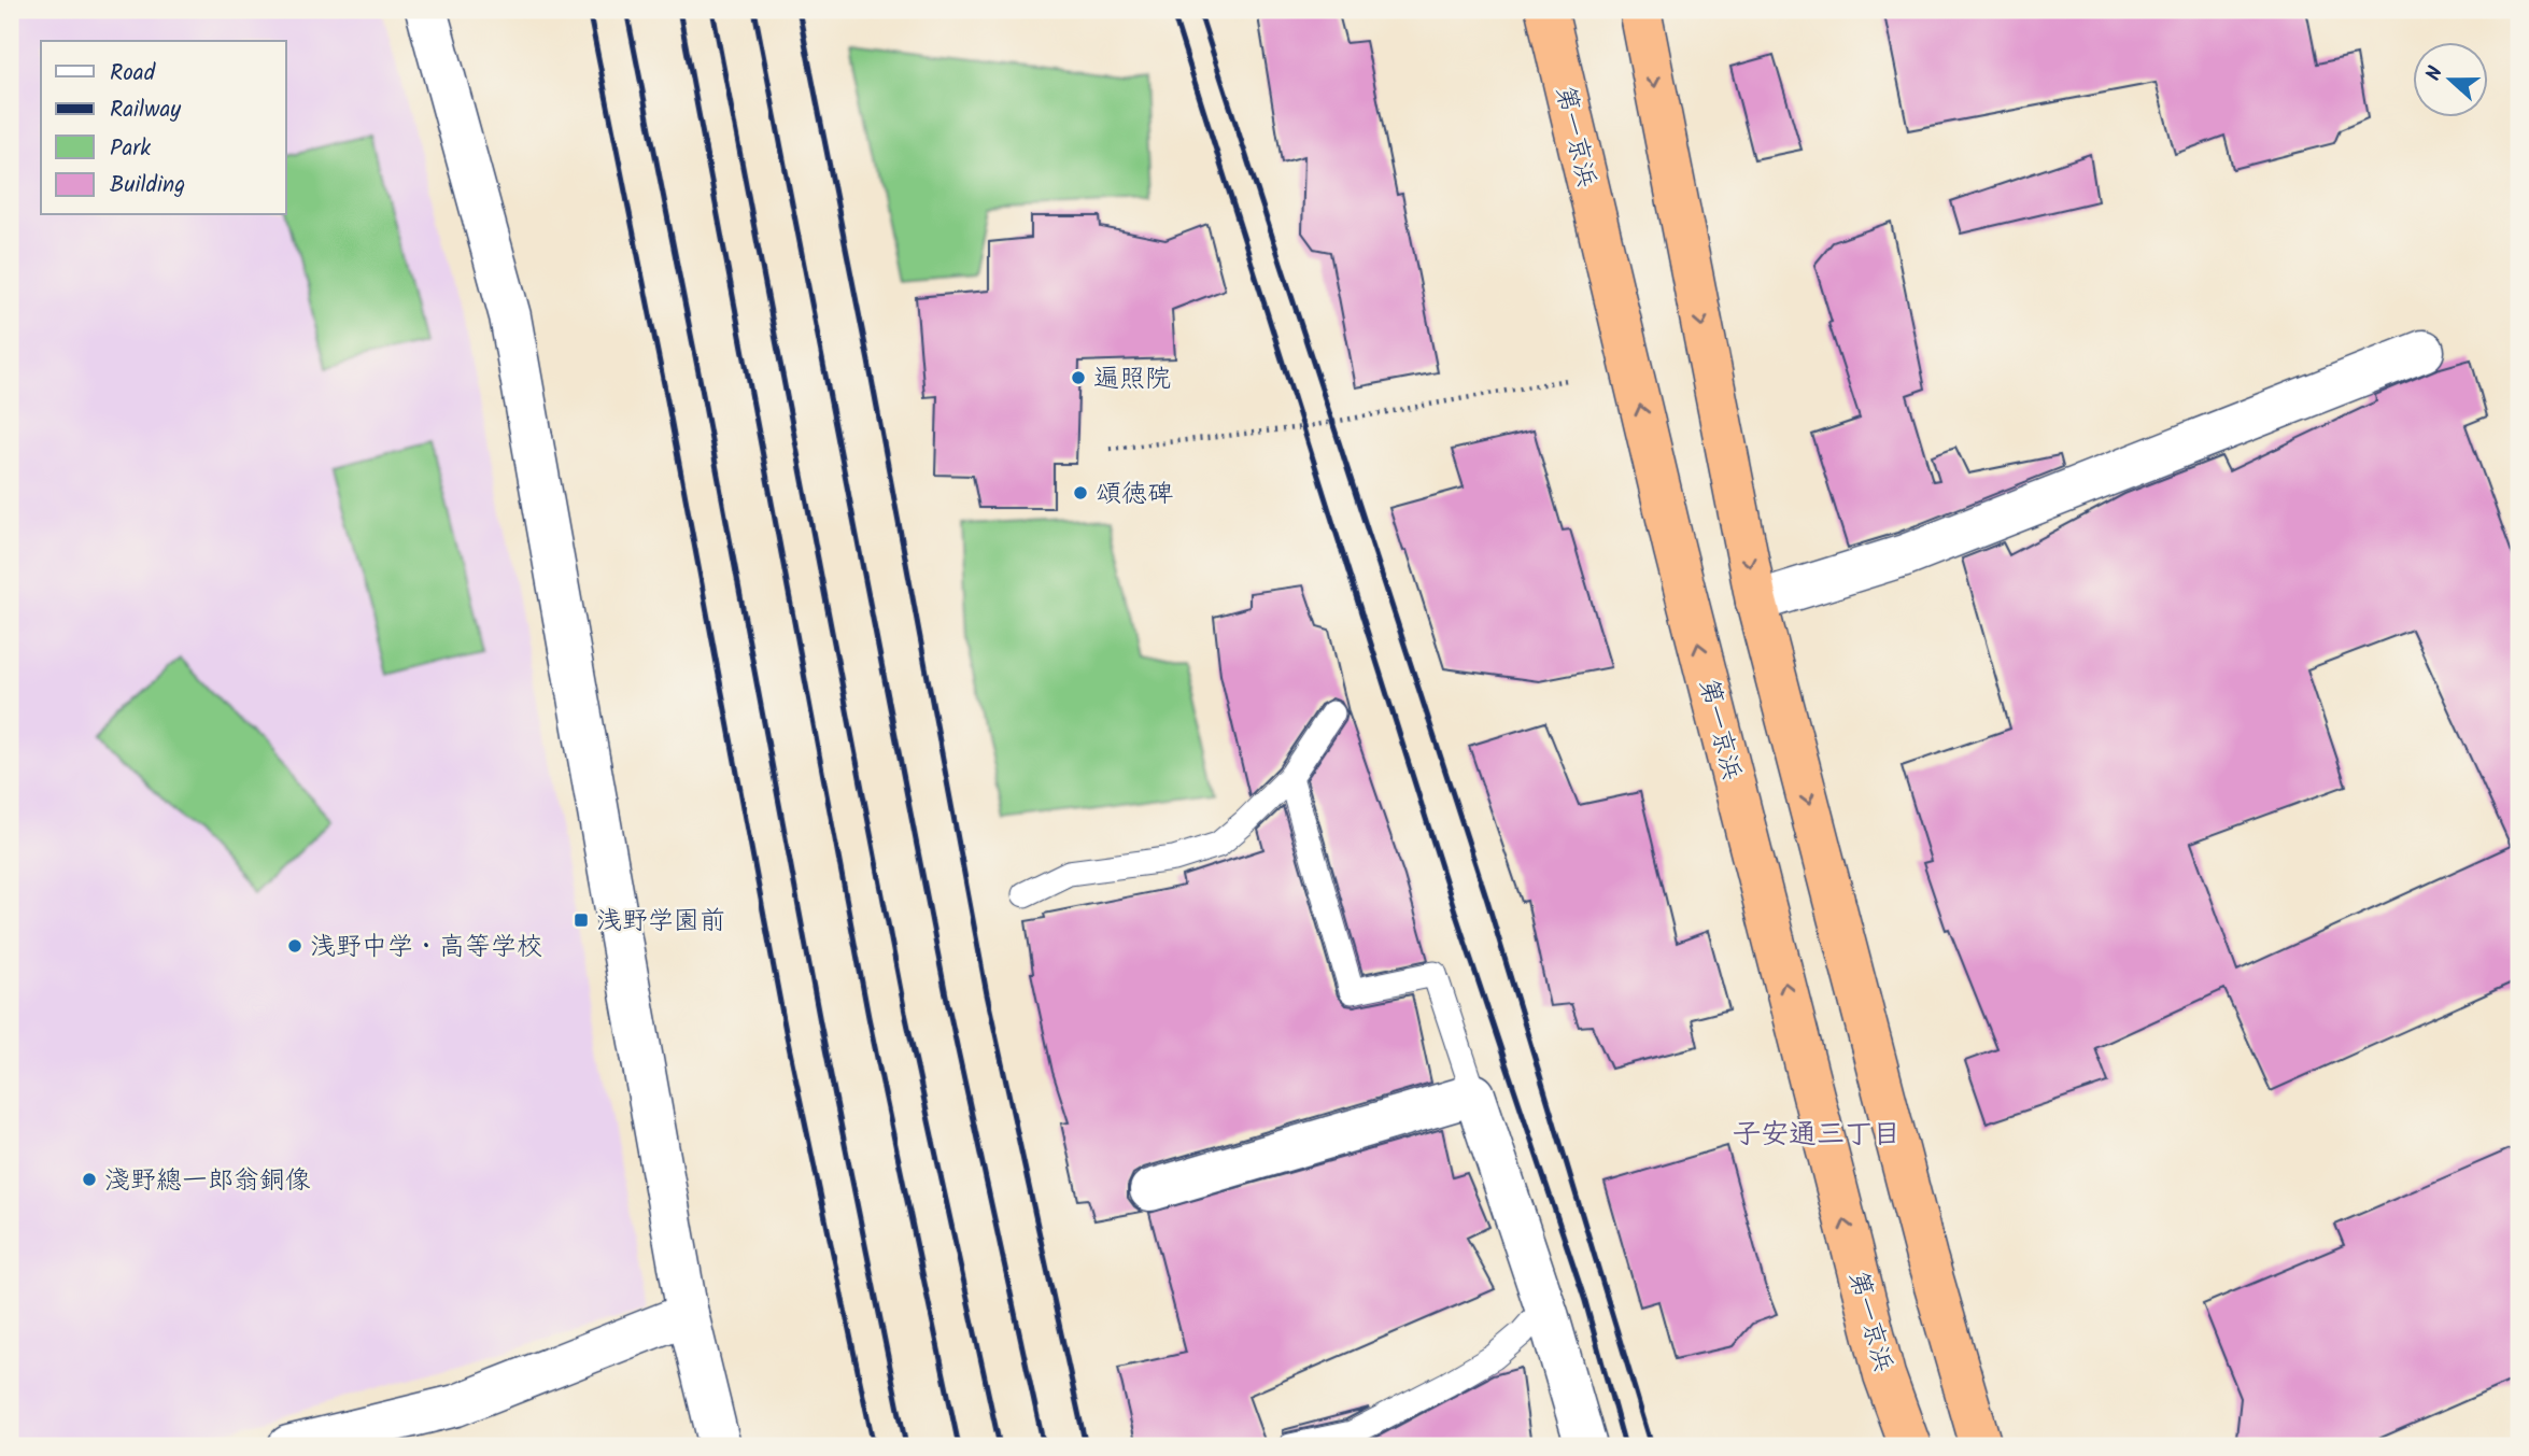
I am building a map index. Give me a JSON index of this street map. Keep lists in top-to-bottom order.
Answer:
{
  "streets": {
    "highway": ["第一京浜"]
  },
  "districts": ["子安通三丁目"],
  "places": {
    "other": [
      "遍照院",
      "頌徳碑",
      "浅野中学・高等学校",
      "淺野總一郎翁銅像"
    ],
    "transit": ["浅野学園前"]
  },
  "legend": [
    "Road",
    "Railway",
    "Park",
    "Building"
  ],
  "north": "left"
}
